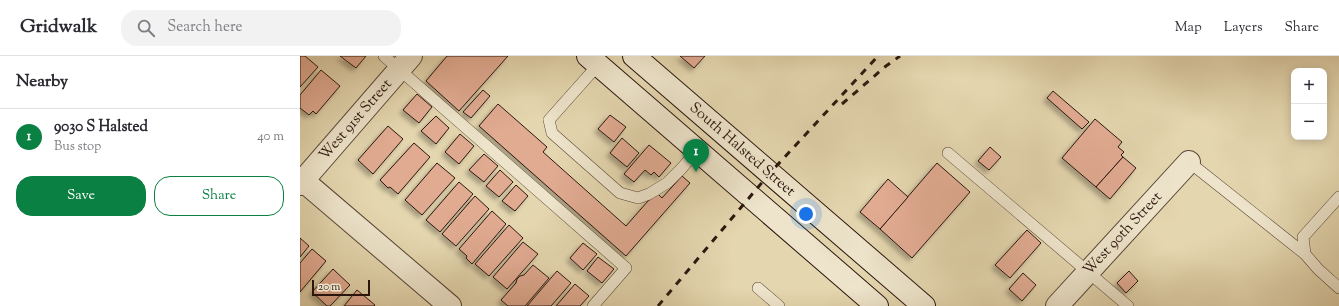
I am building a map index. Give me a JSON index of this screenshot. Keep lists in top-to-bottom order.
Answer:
{
  "streets": {
    "main road": ["West 91st Street", "South Halsted Street", "West 90th Street"]
  },
  "scale_bar": "20 m",
  "page": {
    "header": "Gridwalk",
    "search": "Search here",
    "nav": ["Map", "Layers", "Share"],
    "heading": "Nearby",
    "map_buttons": ["+", "−"],
    "list": [
      {
        "mark": "1",
        "name": "9030 S Halsted",
        "note": "Bus stop",
        "value": "40 m"
      }
    ],
    "pins": "1",
    "buttons": ["Save", "Share"],
    "scale": "20 m"
  }
}
